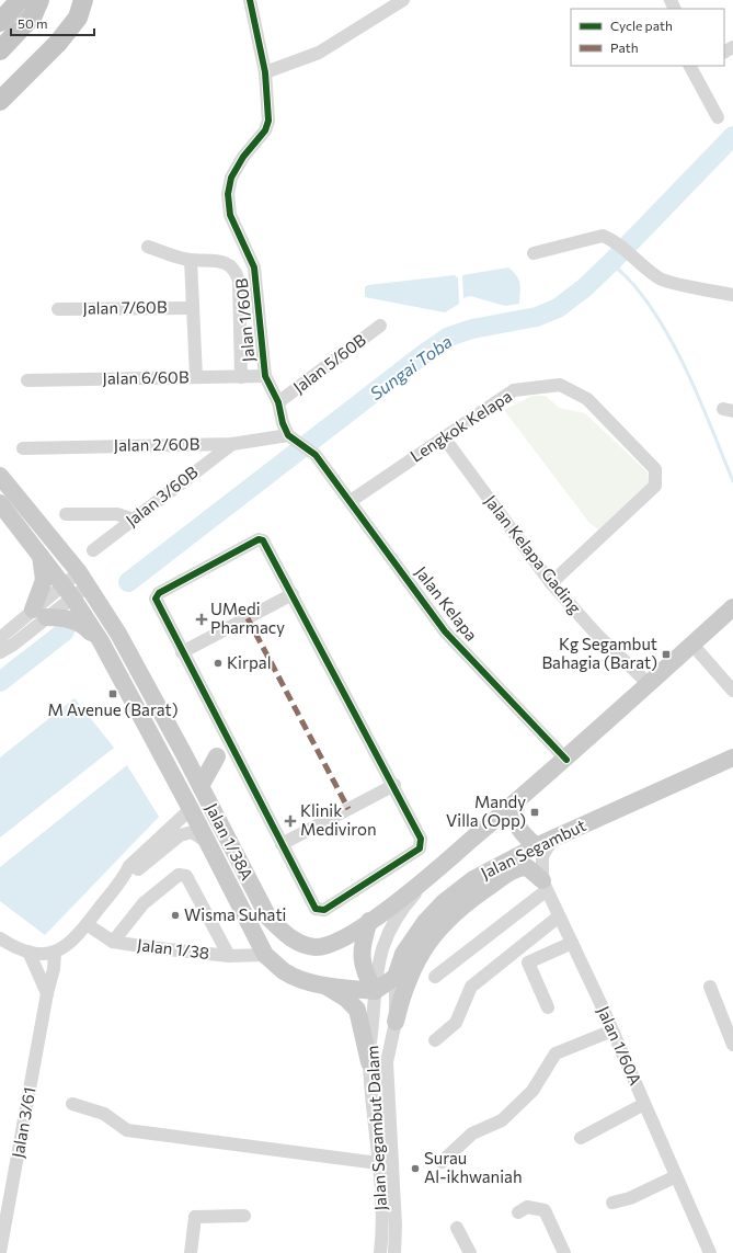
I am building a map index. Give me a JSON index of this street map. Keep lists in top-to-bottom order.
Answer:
{
  "streets": {
    "main road": ["Jalan 1/38A", "Jalan Segambut"],
    "street": [
      "Jalan 7/60B",
      "Jalan 1/60B",
      "Jalan 5/60B",
      "Jalan 6/60B",
      "Lengkok Kelapa",
      "Jalan 2/60B",
      "Jalan 3/60B",
      "Jalan Kelapa Gading",
      "Jalan Kelapa",
      "Jalan 1/38",
      "Jalan 1/60A",
      "Jalan 3/61",
      "Jalan Segambut Dalam"
    ]
  },
  "crossings": [
    ["Jalan 1/60B", "Jalan 5/60B"],
    ["Jalan 1/60B", "Jalan 6/60B"],
    ["Jalan 1/60B", "Jalan 2/60B"],
    ["Jalan 1/60B", "Jalan Kelapa"],
    ["Lengkok Kelapa", "Jalan Kelapa Gading"],
    ["Lengkok Kelapa", "Jalan Kelapa"],
    ["Jalan 2/60B", "Jalan 3/60B"],
    ["Jalan 2/60B", "Jalan Kelapa"],
    ["Jalan Kelapa Gading", "Jalan Segambut"],
    ["Jalan Kelapa", "Jalan Segambut"],
    ["Jalan 1/38A", "Jalan Segambut"],
    ["Jalan 1/38A", "Jalan 1/38"],
    ["Jalan 1/38A", "Jalan Segambut Dalam"],
    ["Jalan Segambut", "Jalan 1/60A"],
    ["Jalan Segambut", "Jalan Segambut Dalam"]
  ],
  "water": ["Sungai Toba"],
  "places": {
    "health": ["UMedi Pharmacy", "Klinik Mediviron"],
    "transit": ["Kg Segambut Bahagia (Barat)", "M Avenue (Barat)", "Mandy Villa (Opp)"],
    "other": ["Kirpal", "Wisma Suhati", "Surau Al-ikhwaniah"]
  },
  "legend": ["Cycle path", "Path"],
  "scale_bar": "50 m"
}
